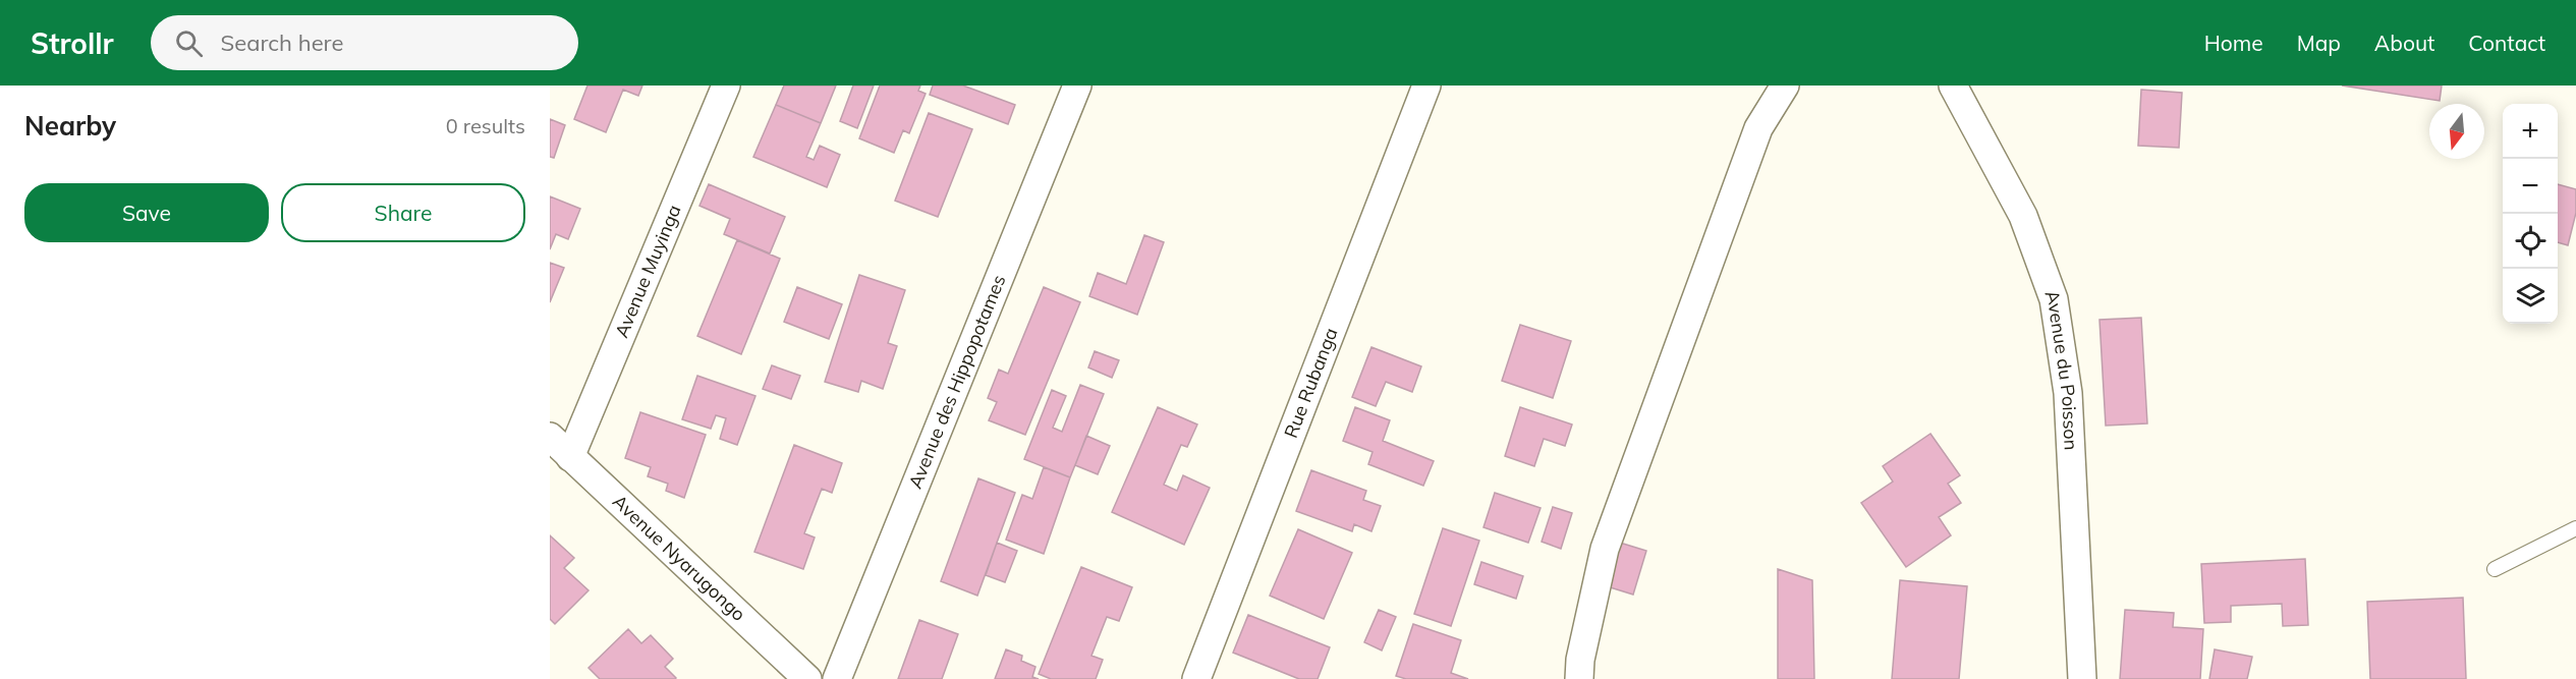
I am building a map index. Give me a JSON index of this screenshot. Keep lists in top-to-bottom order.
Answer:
{
  "streets": {
    "street": [
      "Avenue Muyinga",
      "Avenue du Poisson",
      "Avenue des Hippopotames",
      "Rue Rubanga",
      "Avenue Nyarugongo"
    ]
  },
  "crossings": [
    ["Avenue Muyinga", "Avenue Nyarugongo"]
  ],
  "north": "bottom",
  "page": {
    "header": "Strollr",
    "search": "Search here",
    "nav": [
      "Home",
      "Map",
      "About",
      "Contact"
    ],
    "heading": ["Nearby", "0 results"],
    "map_buttons": ["+", "−"],
    "buttons": ["Save", "Share"]
  }
}
